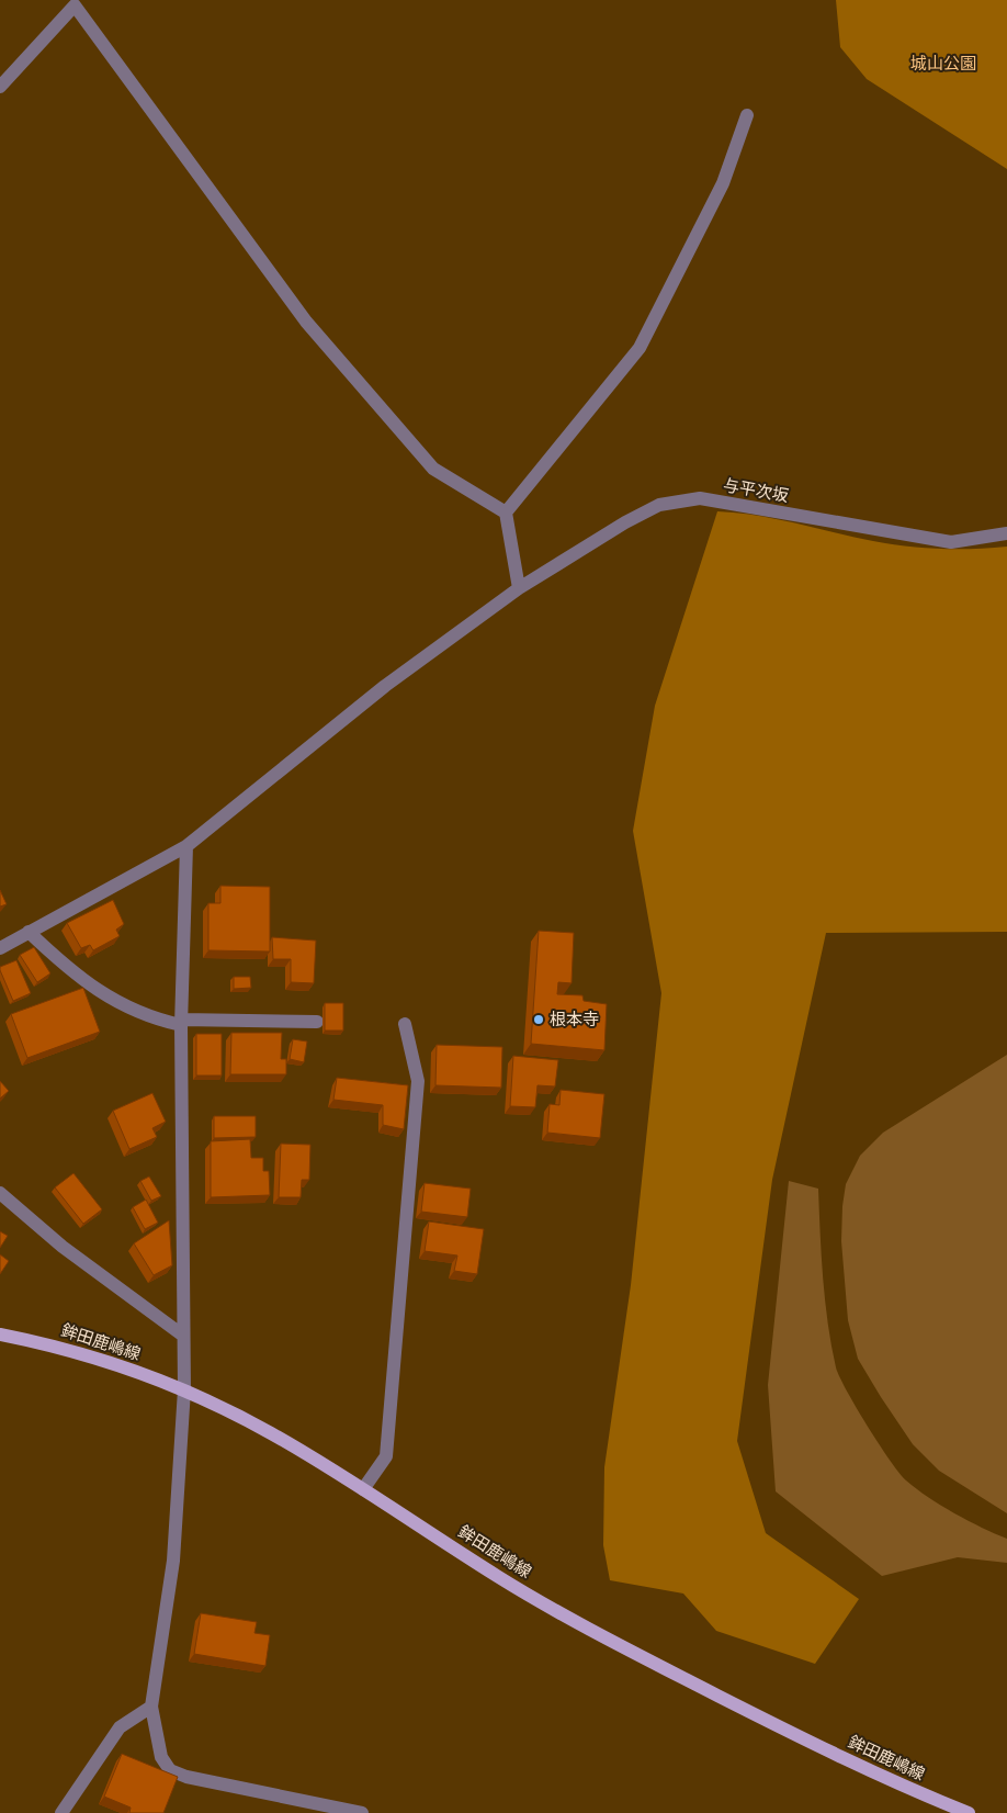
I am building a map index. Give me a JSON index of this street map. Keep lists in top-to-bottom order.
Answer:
{
  "streets": {
    "main road": ["鉾田鹿嶋線"],
    "street": ["与平次坂"]
  },
  "parks": ["城山公園"],
  "places": ["根本寺"]
}
